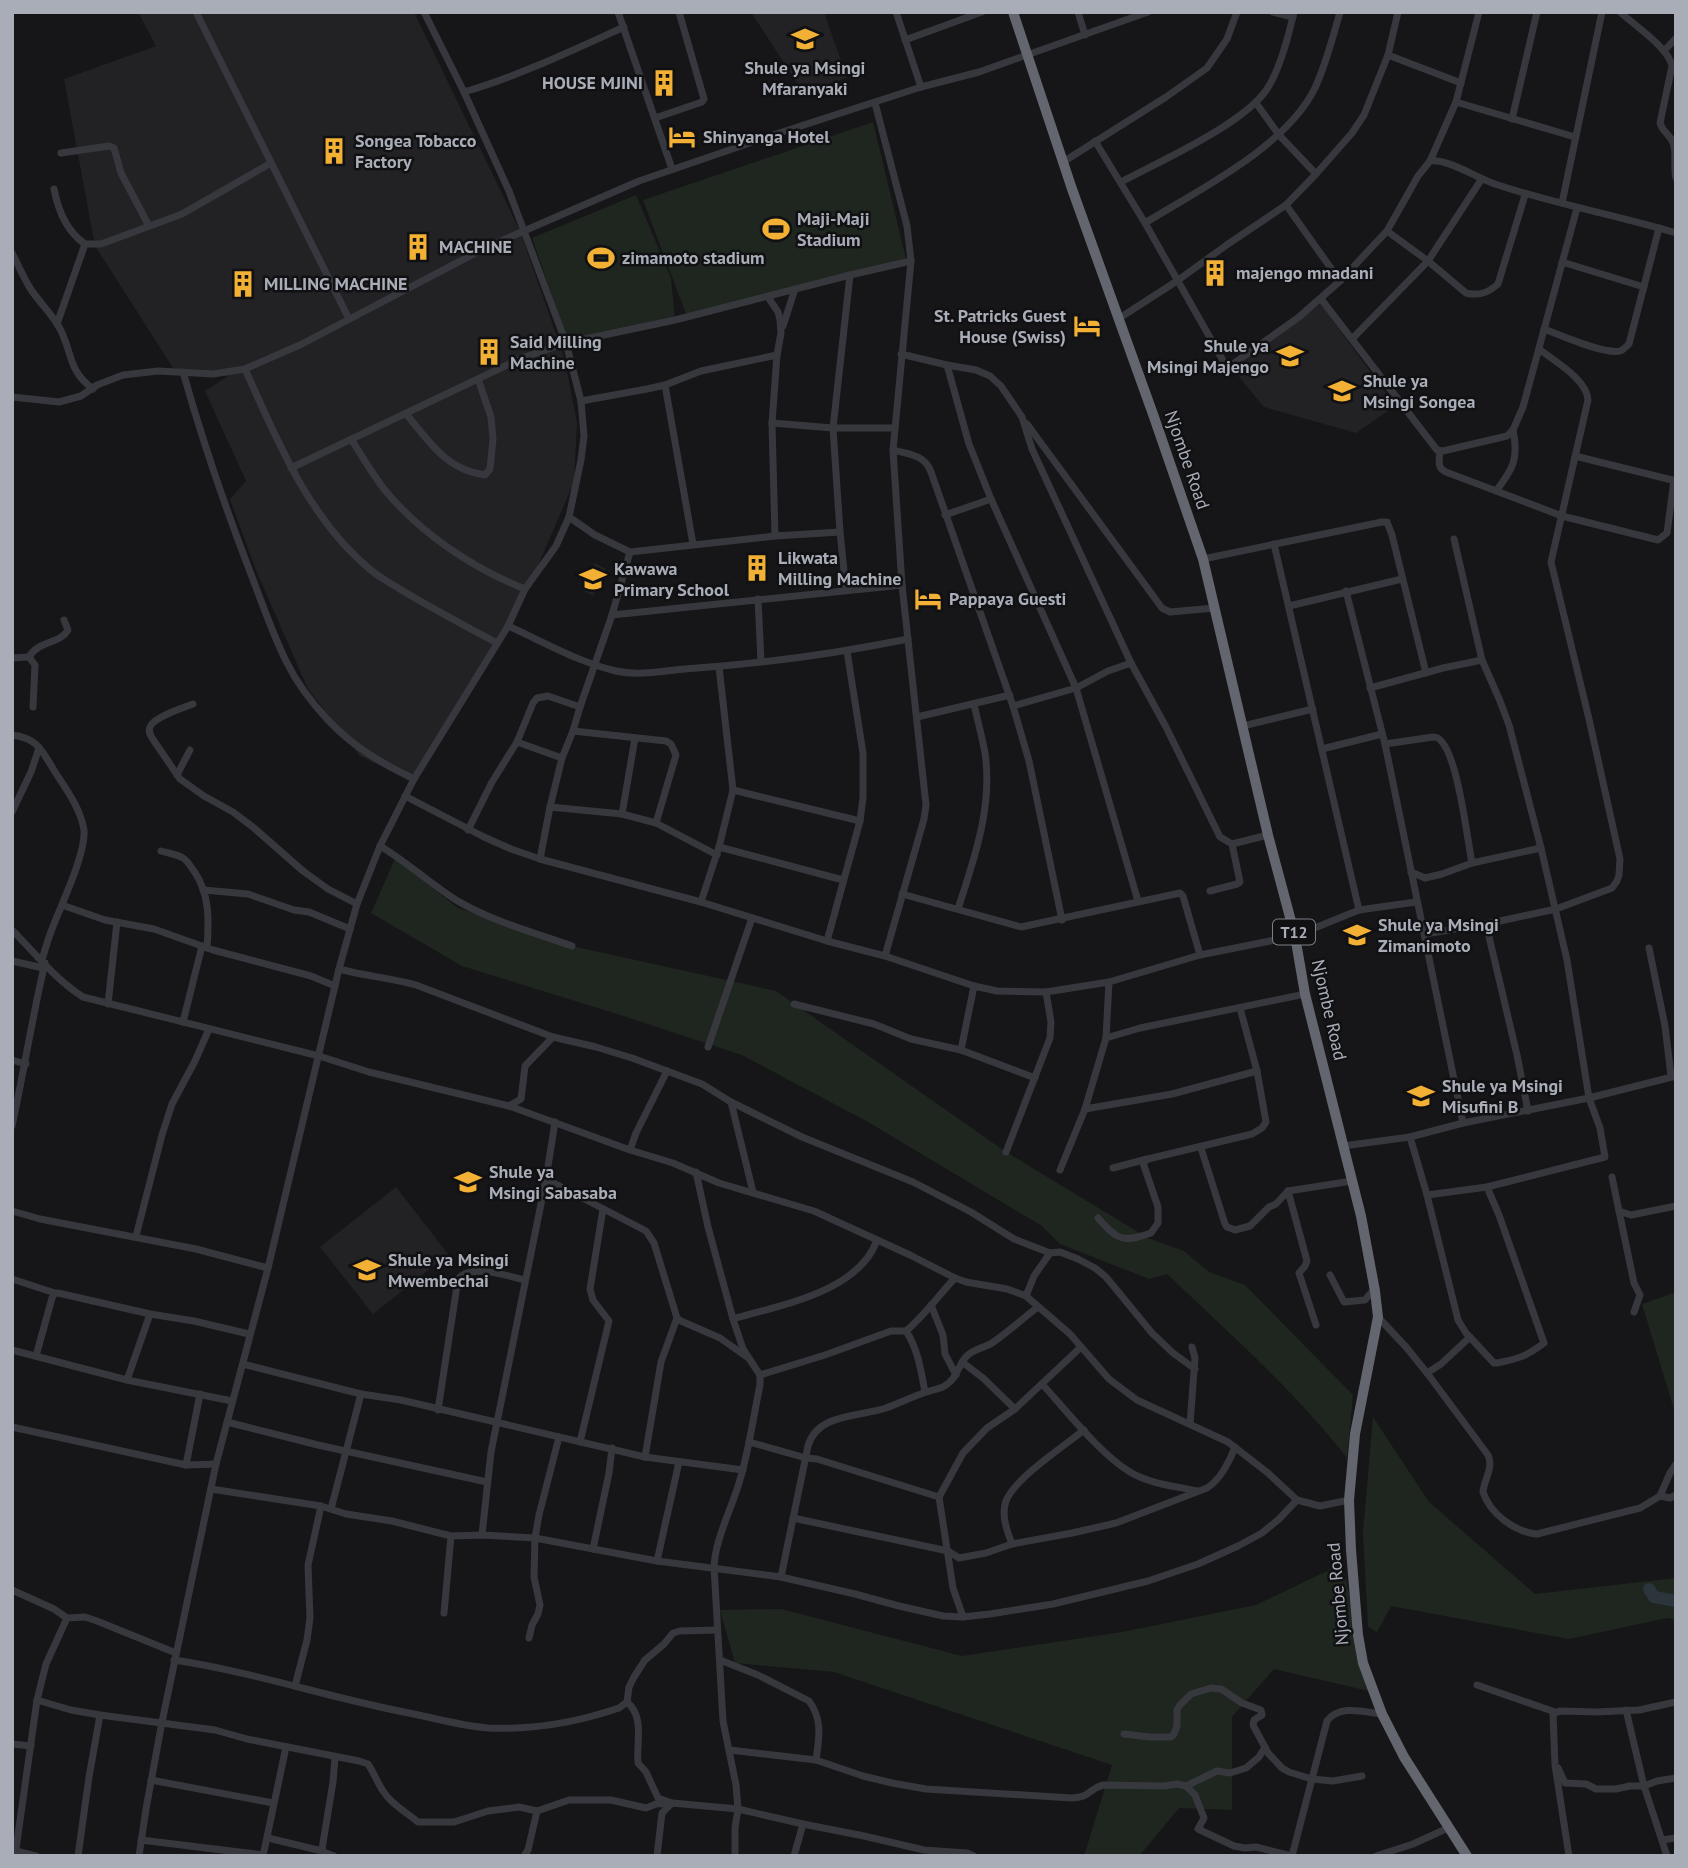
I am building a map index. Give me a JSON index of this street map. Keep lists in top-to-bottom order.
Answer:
{
  "streets": {
    "highway": ["Njombe Road", "T12"]
  },
  "places": {
    "school or university": [
      "Shule ya Msingi Mfaranyaki",
      "Shule ya Msingi Majengo",
      "Shule ya Msingi Songea",
      "Kawawa Primary School",
      "Shule ya Msingi Zimanimoto",
      "Shule ya Msingi Misufini B",
      "Shule ya Msingi Sabasaba",
      "Shule ya Msingi Mwembechai"
    ],
    "building": [
      "HOUSE MJINI",
      "Songea Tobacco Factory",
      "MACHINE",
      "majengo mnadani",
      "MILLING MACHINE",
      "Said Milling Machine",
      "Likwata Milling Machine"
    ],
    "hotel": ["Shinyanga Hotel", "St. Patricks Guest House (Swiss)", "Pappaya Guesti"],
    "sports": ["Maji-Maji Stadium", "zimamoto stadium"]
  }
}
